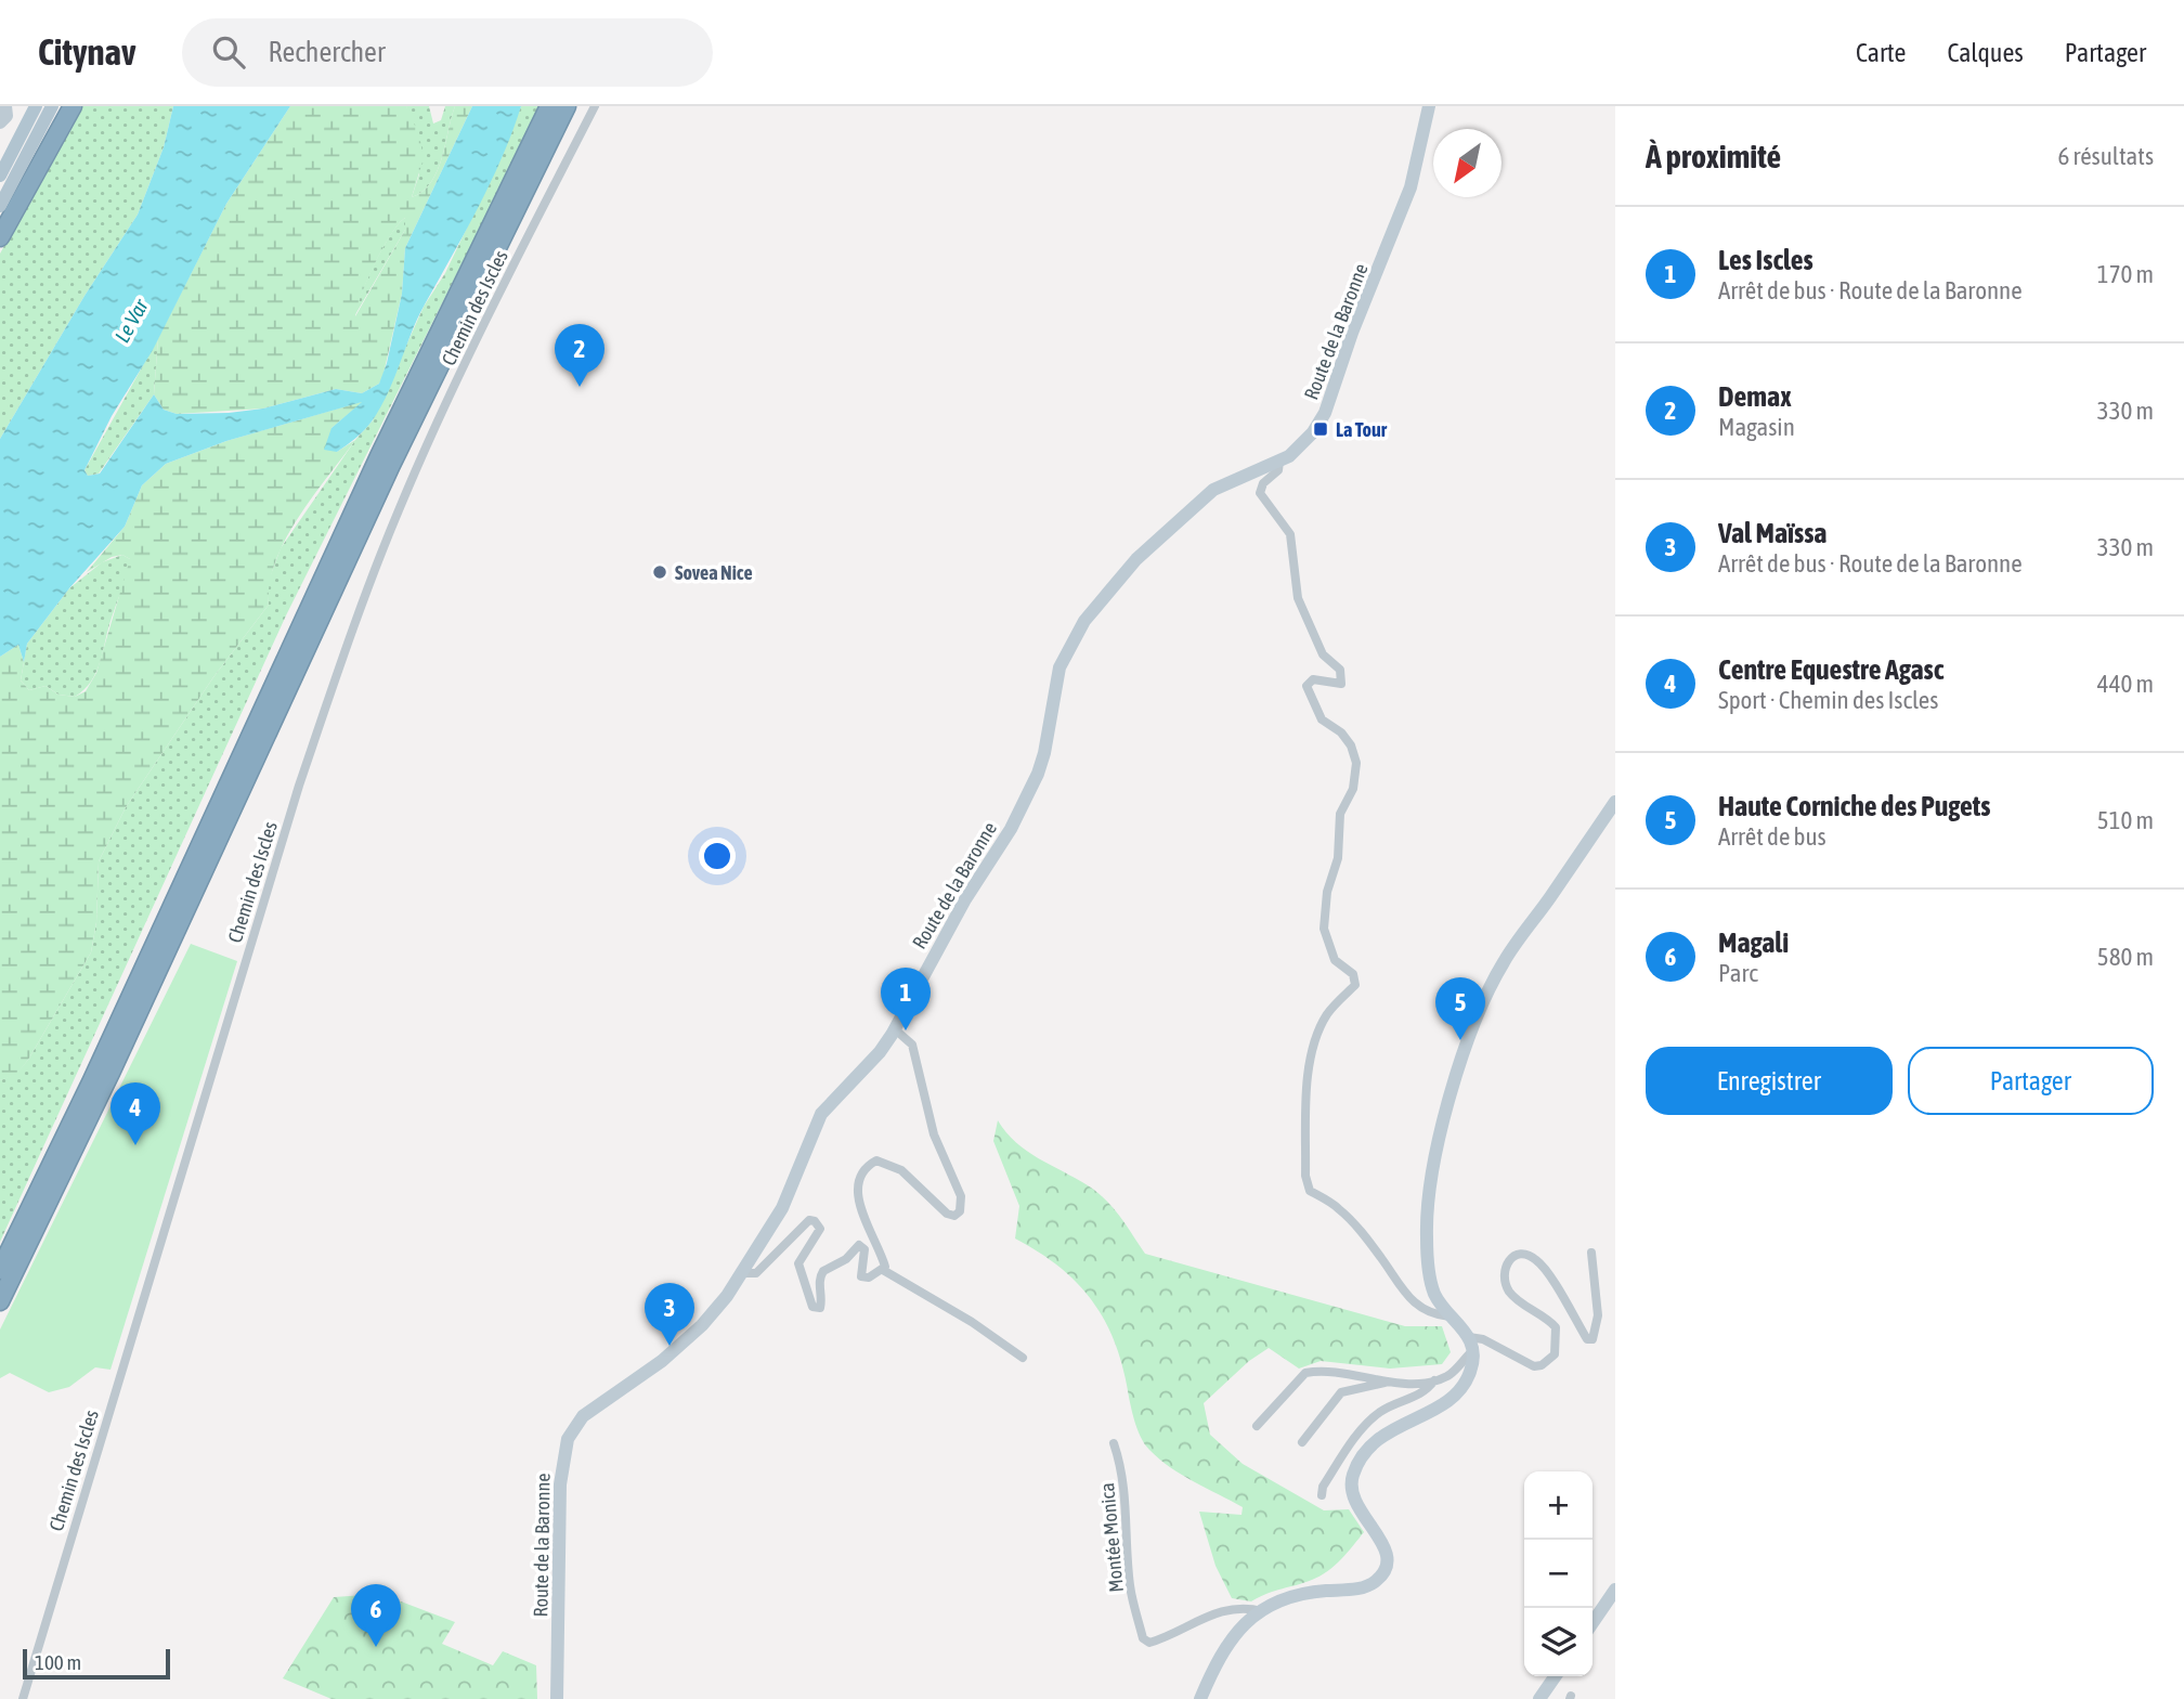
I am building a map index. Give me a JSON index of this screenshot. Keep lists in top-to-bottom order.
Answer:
{
  "streets": {
    "main road": ["Route de la Baronne"],
    "street": ["Chemin des Iscles", "Montée Monica"]
  },
  "water": ["Le Var"],
  "places": {
    "transit": ["La Tour"],
    "other": ["Sovea Nice"]
  },
  "scale_bar": "100 m",
  "north": "bottom left",
  "page": {
    "header": "Citynav",
    "search": "Rechercher",
    "nav": ["Carte", "Calques", "Partager"],
    "heading": ["À proximité", "6 résultats"],
    "list": [
      {
        "mark": "1",
        "name": "Les Iscles",
        "note": "Arrêt de bus · Route de la Baronne",
        "value": "170 m"
      },
      {
        "mark": "2",
        "name": "Demax",
        "note": "Magasin",
        "value": "330 m"
      },
      {
        "mark": "3",
        "name": "Val Maïssa",
        "note": "Arrêt de bus · Route de la Baronne",
        "value": "330 m"
      },
      {
        "mark": "4",
        "name": "Centre Equestre Agasc",
        "note": "Sport · Chemin des Iscles",
        "value": "440 m"
      },
      {
        "mark": "5",
        "name": "Haute Corniche des Pugets",
        "note": "Arrêt de bus",
        "value": "510 m"
      },
      {
        "mark": "6",
        "name": "Magali",
        "note": "Parc",
        "value": "580 m"
      }
    ],
    "pins": [
      "2",
      "1",
      "5",
      "4",
      "3",
      "6"
    ],
    "buttons": ["Enregistrer", "Partager"],
    "map_buttons": ["+", "−"],
    "scale": "100 m"
  }
}
